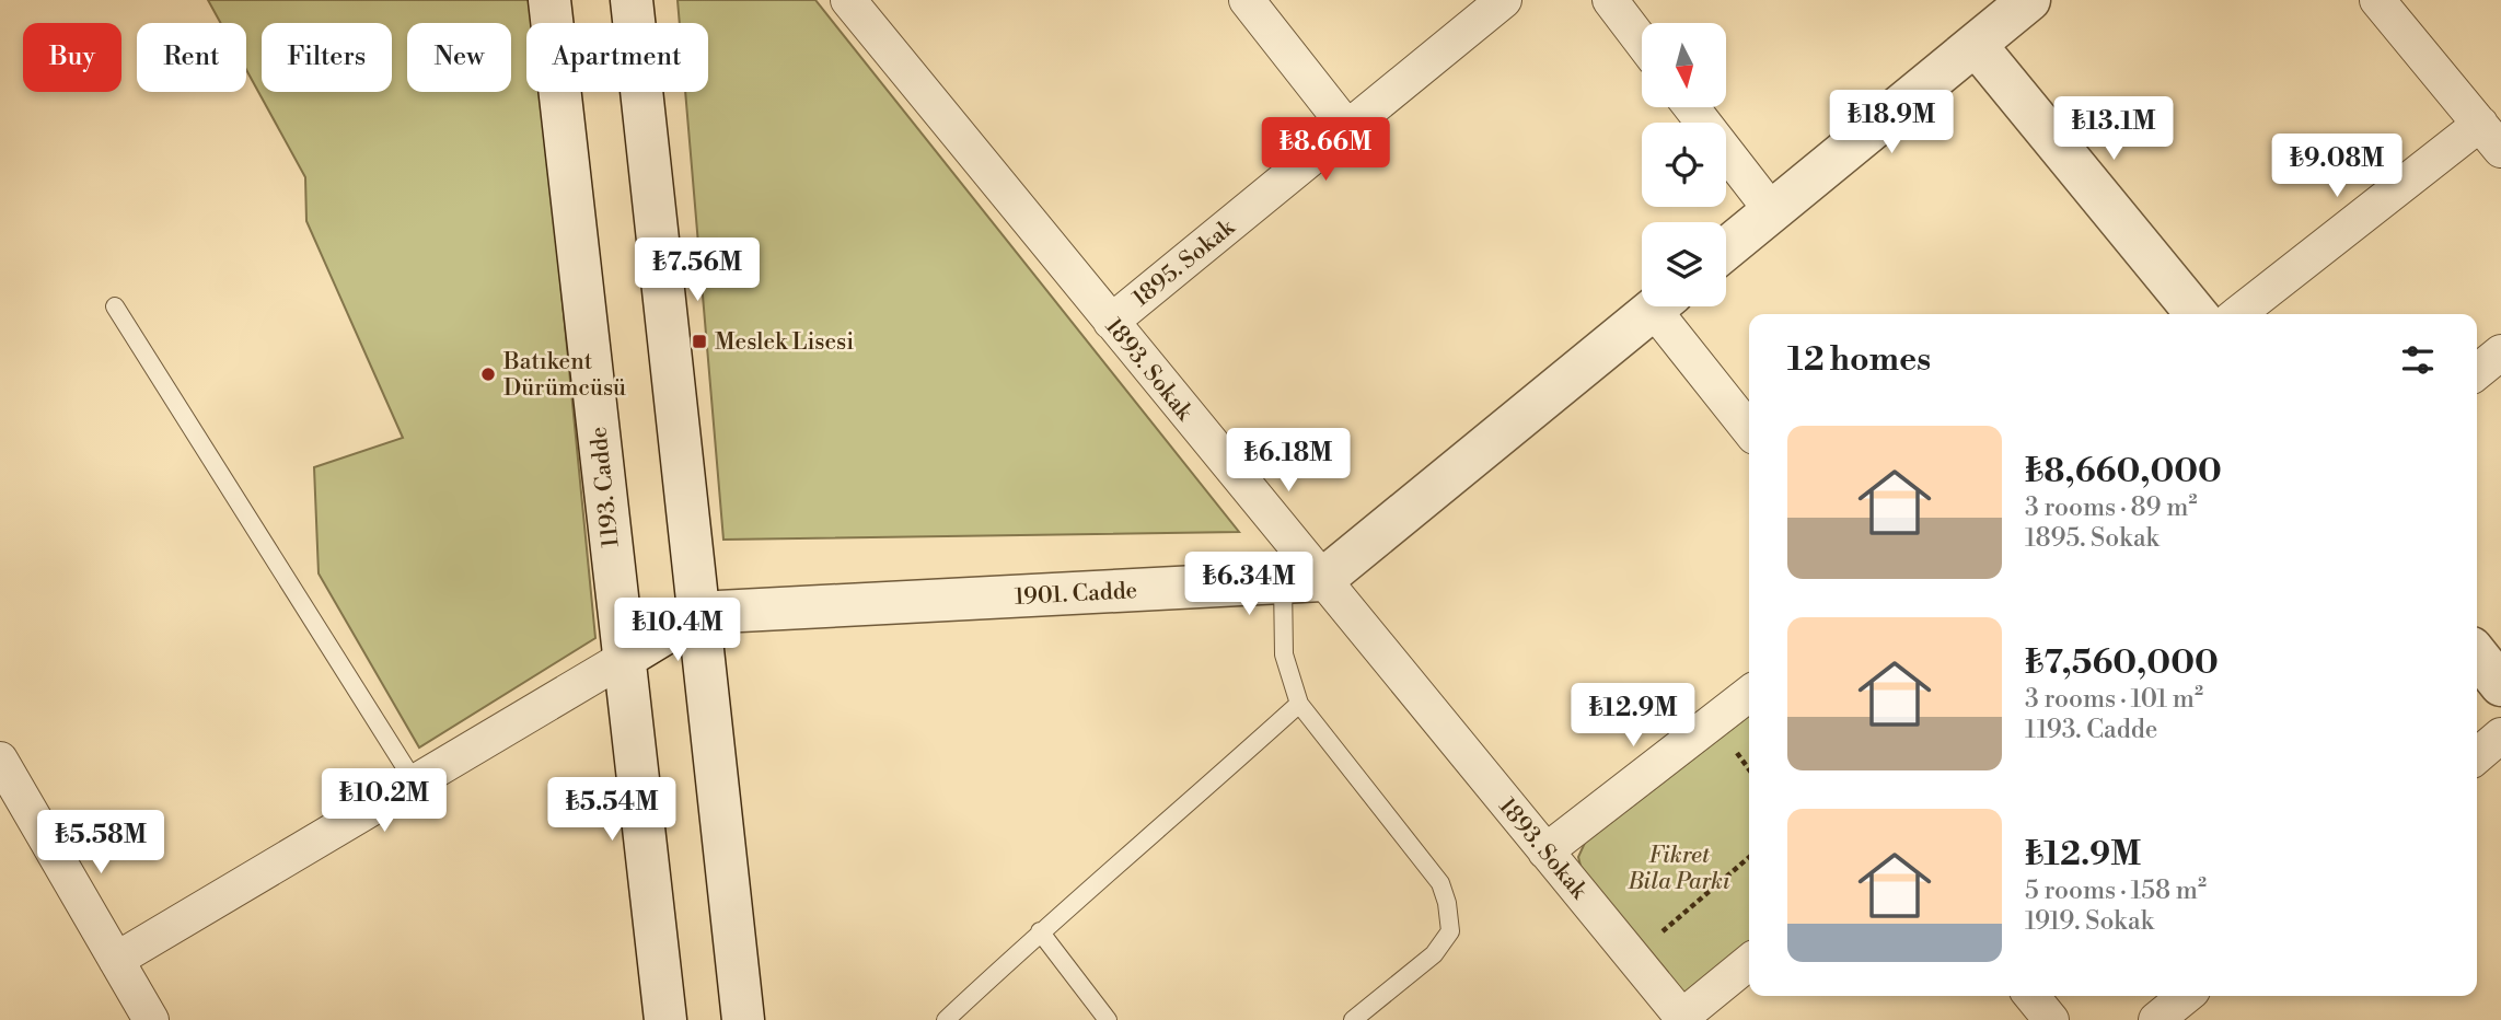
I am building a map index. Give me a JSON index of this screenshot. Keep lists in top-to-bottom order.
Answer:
{
  "streets": {
    "main road": ["1193. Cadde", "1901. Cadde"],
    "street": ["1895. Sokak", "1893. Sokak"]
  },
  "crossings": [
    ["1895. Sokak", "1893. Sokak"],
    ["1893. Sokak", "1901. Cadde"]
  ],
  "parks": ["Fikret Bila Parkı"],
  "places": {
    "transit": ["Meslek Lisesi"],
    "other": ["Batıkent Dürümcüsü"]
  },
  "north": "bottom",
  "page": {
    "chip": [
      "Buy",
      "Rent",
      "Filters",
      "New",
      "Apartment"
    ],
    "price": [
      "₺18.9M",
      "₺13.1M",
      "₺8.66M",
      "₺9.08M",
      "₺7.56M",
      "₺6.18M",
      "₺6.34M",
      "₺10.4M",
      "₺12.9M",
      "₺10.2M",
      "₺5.54M",
      "₺5.58M"
    ],
    "heading": "12 homes",
    "list": [
      {
        "name": "₺8,660,000",
        "note": "3 rooms · 89 m² · 1895. Sokak"
      },
      {
        "name": "₺7,560,000",
        "note": "3 rooms · 101 m² · 1193. Cadde"
      },
      {
        "name": "₺12.9M",
        "note": "5 rooms · 158 m² · 1919. Sokak"
      }
    ]
  }
}
